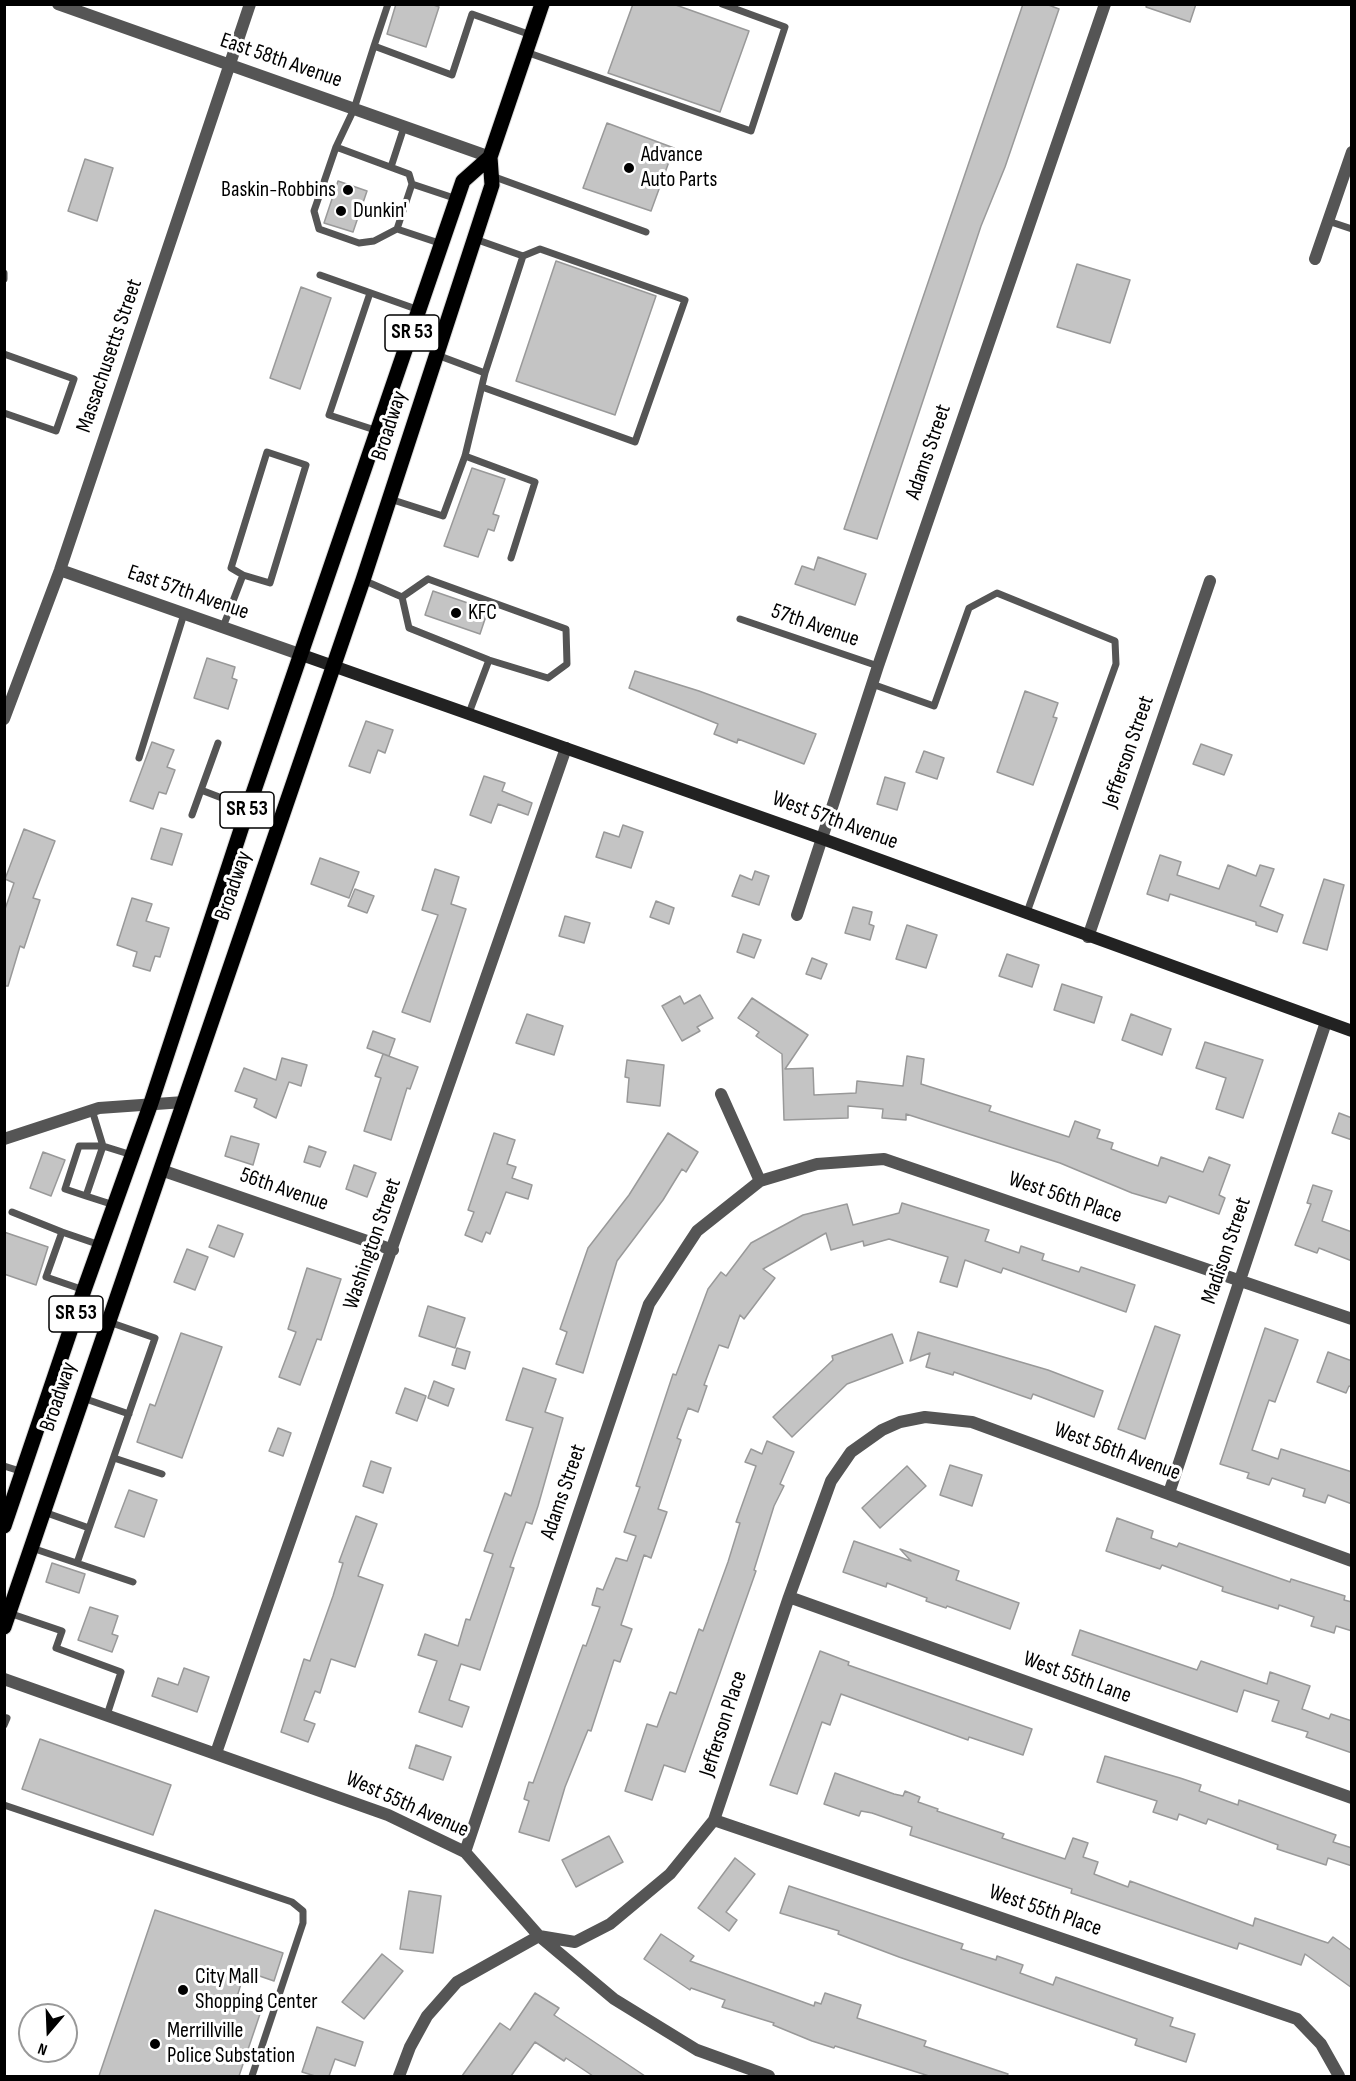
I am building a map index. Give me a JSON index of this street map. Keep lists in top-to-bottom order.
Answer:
{
  "streets": {
    "main road": ["SR 53", "Broadway"],
    "street": [
      "East 58th Avenue",
      "Massachusetts Street",
      "Adams Street",
      "East 57th Avenue",
      "Jefferson Street",
      "West 57th Avenue",
      "56th Avenue",
      "West 56th Place",
      "Washington Street",
      "Madison Street",
      "West 56th Avenue",
      "West 55th Lane",
      "Jefferson Place",
      "West 55th Avenue",
      "West 55th Place"
    ],
    "lane": ["57th Avenue"]
  },
  "crossings": [
    ["East 58th Avenue", "Massachusetts Street"],
    ["East 58th Avenue", "Broadway"],
    ["Massachusetts Street", "East 57th Avenue"],
    ["Broadway", "East 57th Avenue"],
    ["Broadway", "West 57th Avenue"],
    ["Broadway", "56th Avenue"],
    ["Adams Street", "57th Avenue"],
    ["Adams Street", "West 57th Avenue"],
    ["Adams Street", "West 56th Place"],
    ["Adams Street", "West 55th Avenue"],
    ["East 57th Avenue", "West 57th Avenue"],
    ["Jefferson Street", "West 57th Avenue"],
    ["West 57th Avenue", "Washington Street"],
    ["West 57th Avenue", "Madison Street"],
    ["56th Avenue", "Washington Street"],
    ["West 56th Place", "Madison Street"],
    ["Washington Street", "West 55th Avenue"],
    ["Madison Street", "West 56th Avenue"],
    ["West 56th Avenue", "Jefferson Place"],
    ["West 55th Lane", "Jefferson Place"],
    ["Jefferson Place", "West 55th Avenue"],
    ["Jefferson Place", "West 55th Place"]
  ],
  "places": [
    "Advance Auto Parts",
    "Baskin-Robbins",
    "Dunkin'",
    "KFC",
    "City Mall Shopping Center",
    "Merrillville Police Substation"
  ],
  "north": "bottom"
}
